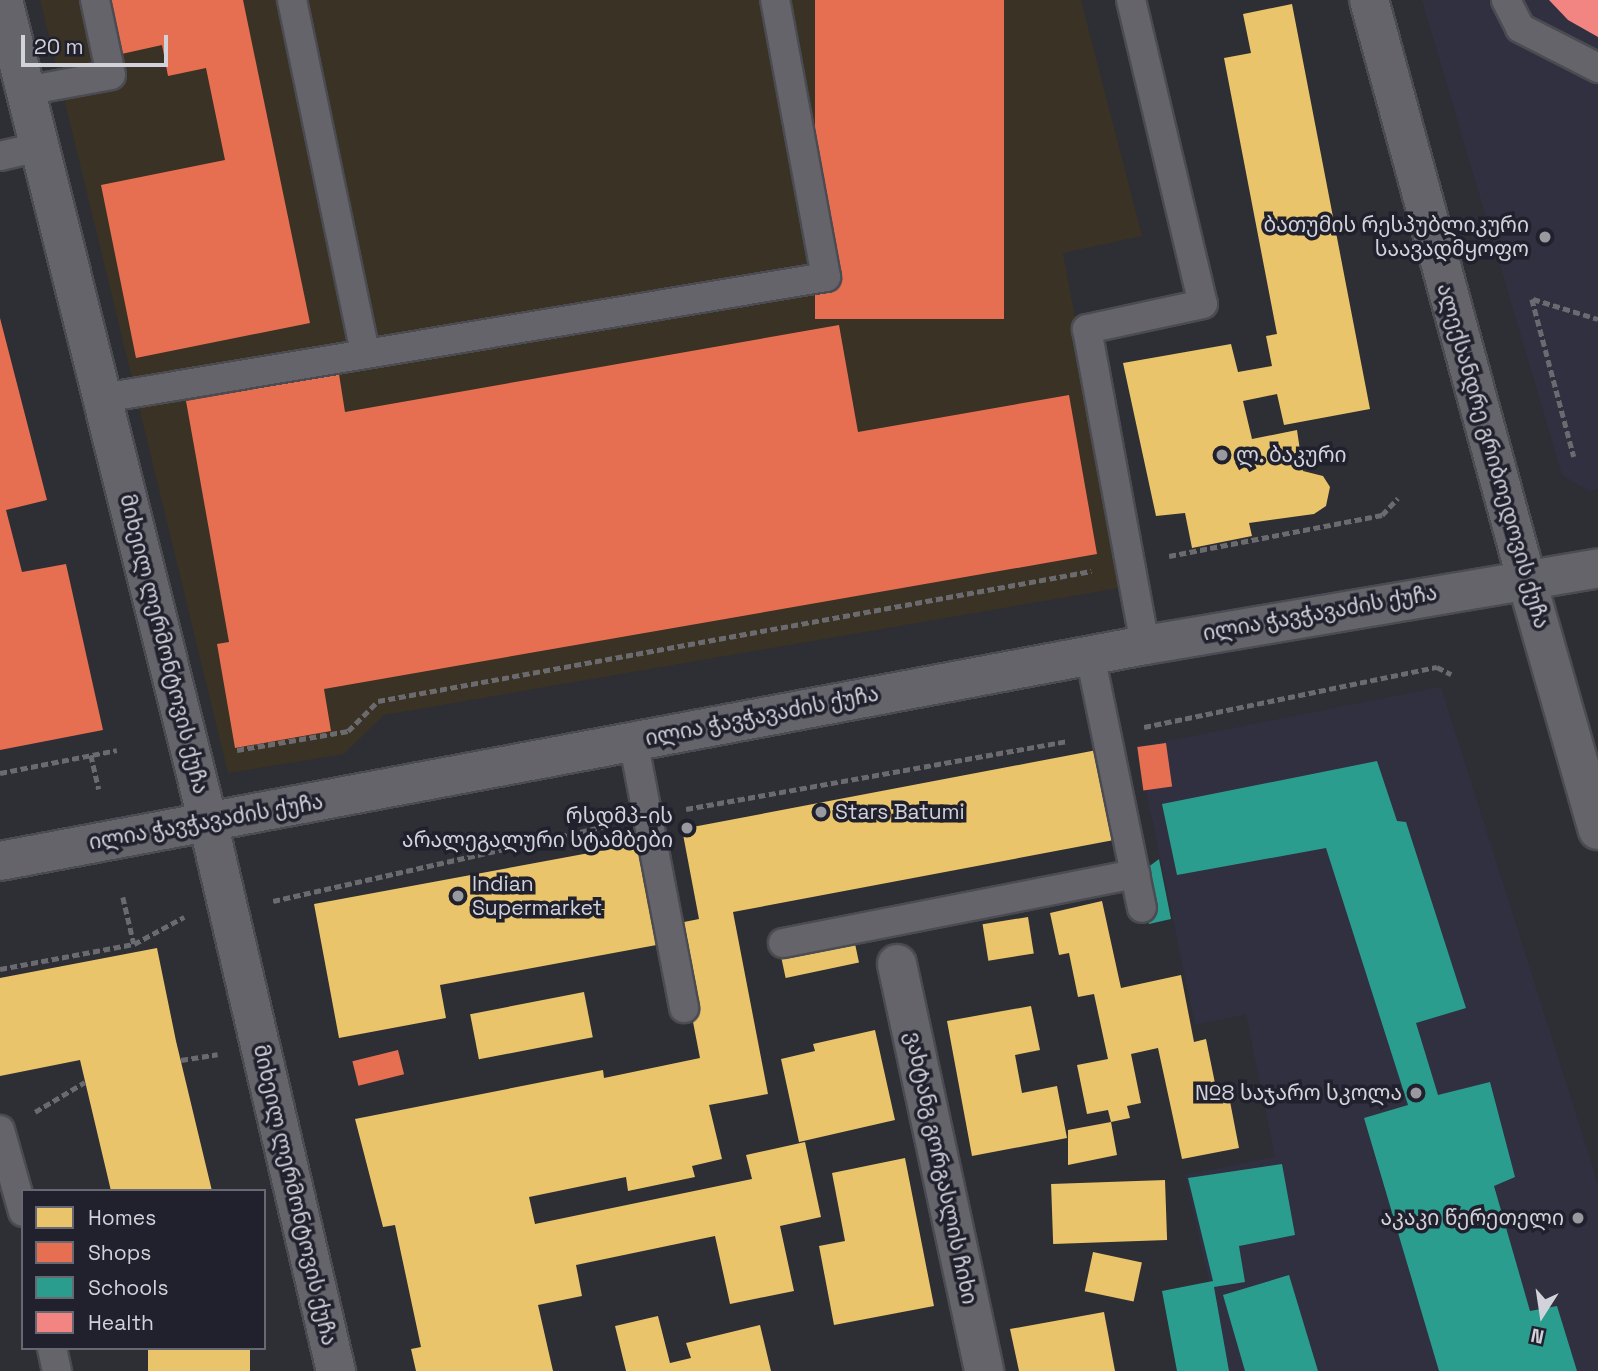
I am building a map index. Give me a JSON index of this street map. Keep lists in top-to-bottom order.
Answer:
{
  "streets": {
    "street": [
      "ალექსანდრე გრიბოედოვის ქუჩა",
      "ილია ჭავჭავაძის ქუჩა",
      "მიხეილ ლერმონტოვის ქუჩა",
      "ვახტანგ გორგასლის ჩიხი"
    ]
  },
  "crossings": [
    ["ალექსანდრე გრიბოედოვის ქუჩა", "ილია ჭავჭავაძის ქუჩა"],
    ["ილია ჭავჭავაძის ქუჩა", "მიხეილ ლერმონტოვის ქუჩა"]
  ],
  "places": [
    "ბათუმის რესპუბლიკური საავადმყოფო",
    "ლ. ბაკური",
    "Stars Batumi",
    "რსდმპ-ის არალეგალური სტამბები",
    "Indian Supermarket",
    "№8 საჯარო სკოლა",
    "აკაკი წერეთელი"
  ],
  "legend": [
    "Homes",
    "Shops",
    "Schools",
    "Health"
  ],
  "scale_bar": "20 m",
  "north": "bottom"
}
